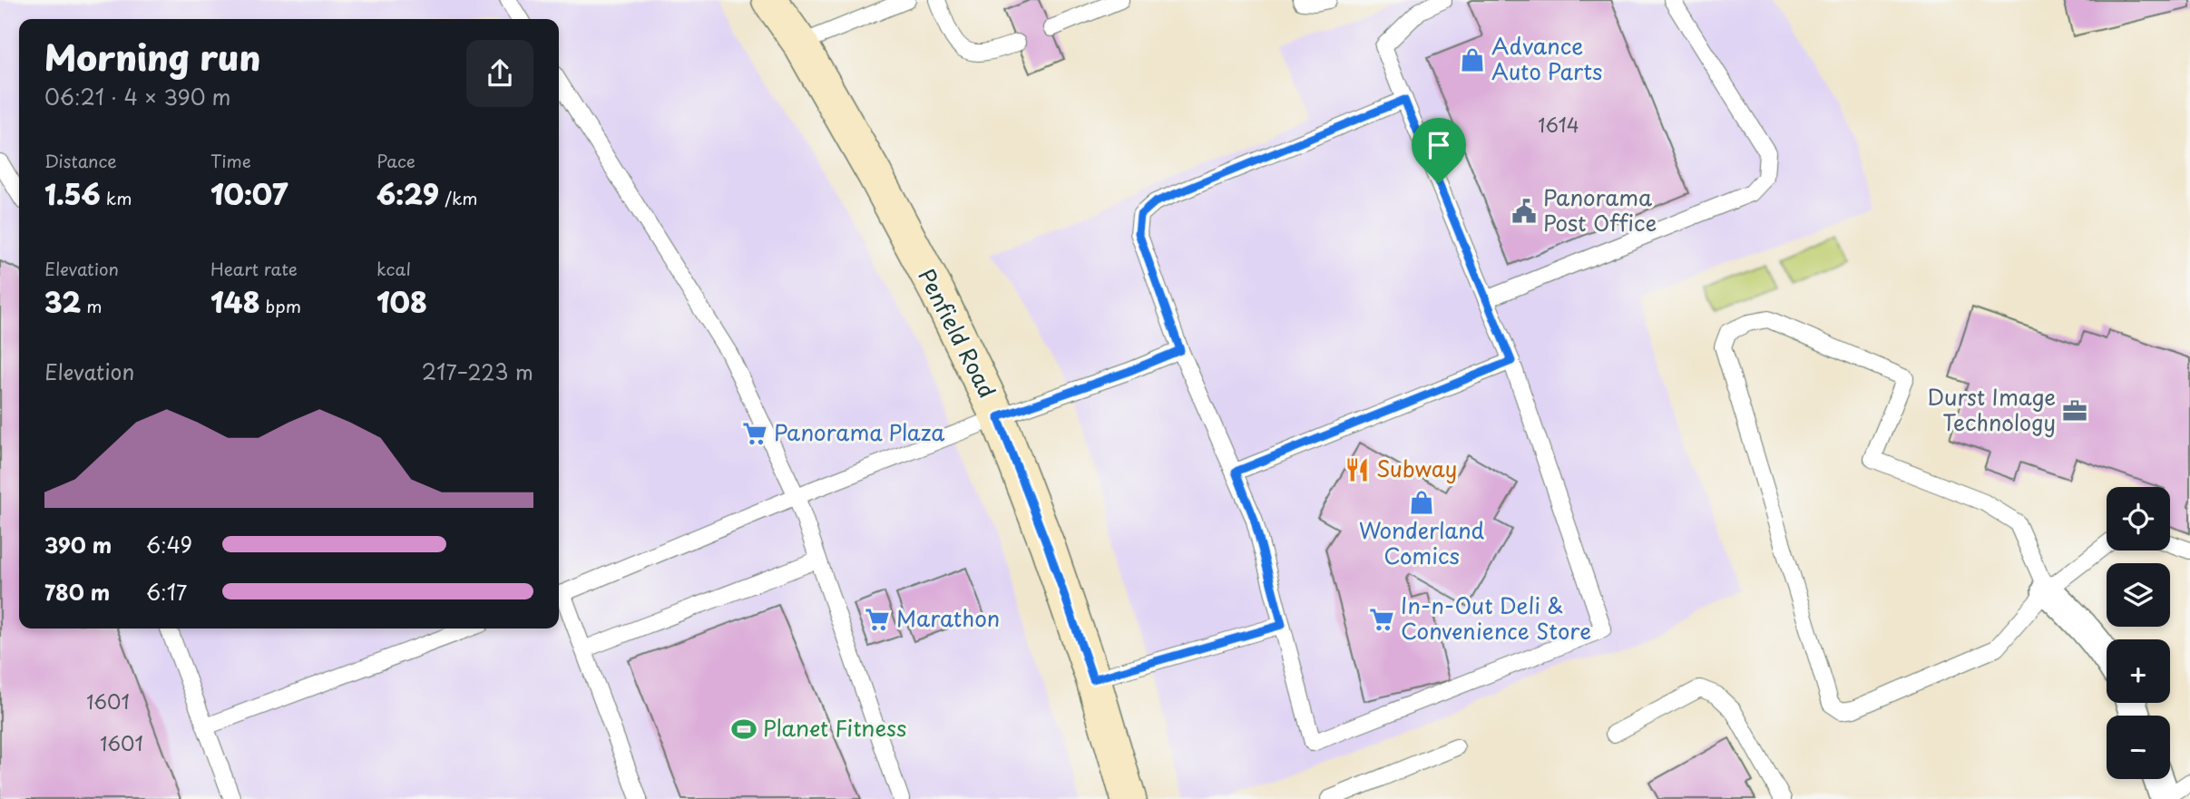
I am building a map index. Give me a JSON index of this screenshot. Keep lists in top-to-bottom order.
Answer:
{
  "streets": {
    "main road": ["Penfield Road"]
  },
  "places": {
    "shop": ["Advance Auto Parts", "Wonderland Comics"],
    "public building": ["Panorama Post Office"],
    "office": ["Durst Image Technology"],
    "supermarket": ["Panorama Plaza", "Marathon", "In-n-Out Deli & Convenience Store"],
    "restaurant": ["Subway"],
    "sports": ["Planet Fitness"]
  },
  "house_numbers": ["1614", "1601", "1601"],
  "page": {
    "heading": ["Morning run", "06:21 · 4 × 390 m"],
    "stats": [
      ["Distance", "1.56 km"],
      ["Time", "10:07"],
      ["Pace", "6:29 /km"],
      ["Elevation", "32 m"],
      ["Heart rate", "148 bpm"],
      ["kcal", "108"]
    ],
    "chart": ["Elevation", "217–223 m"],
    "map_buttons": ["+", "−"],
    "list": [
      {
        "name": "390 m",
        "note": "6:49"
      },
      {
        "name": "780 m",
        "note": "6:17"
      }
    ]
  }
}
